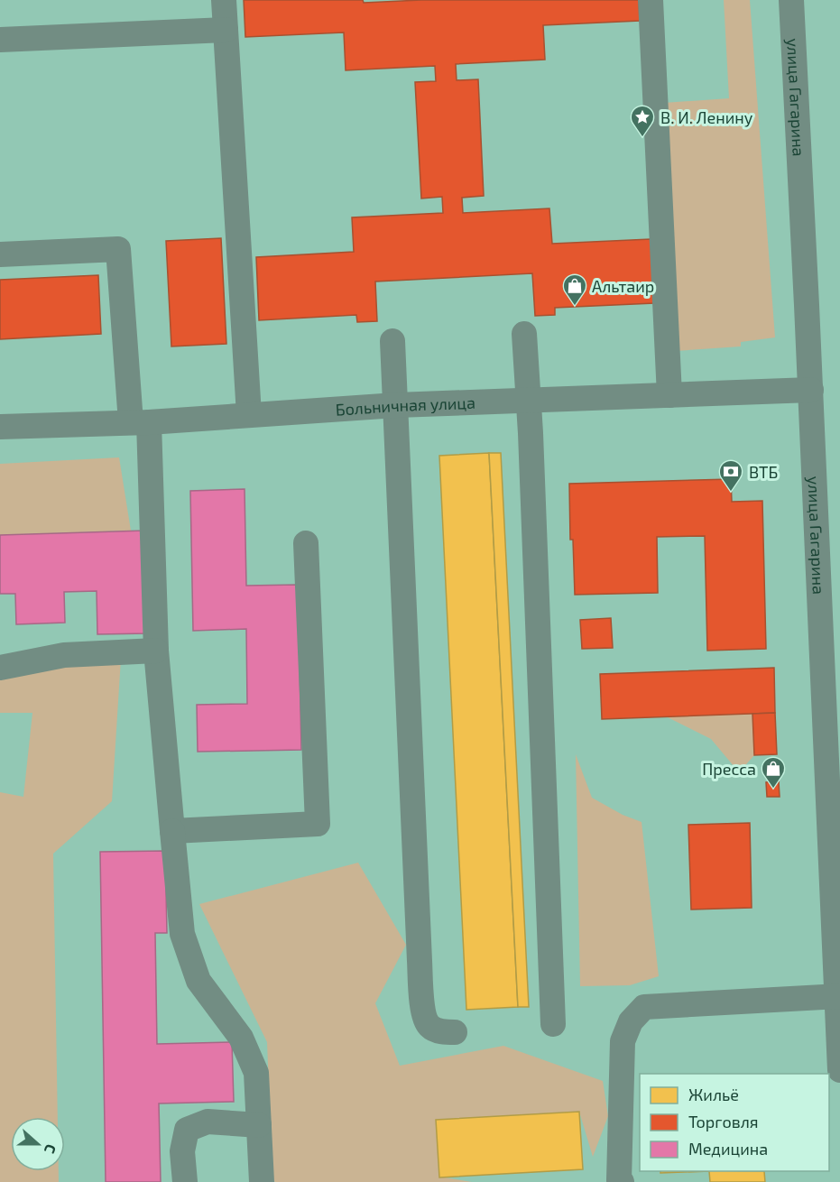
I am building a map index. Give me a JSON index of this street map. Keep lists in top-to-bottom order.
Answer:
{
  "streets": {
    "street": ["улица Гагарина", "Больничная улица"]
  },
  "crossings": [
    ["улица Гагарина", "Больничная улица"]
  ],
  "places": {
    "place": ["В. И. Ленину"],
    "shop": ["Альтаир", "Пресса"],
    "bank": ["ВТБ"]
  },
  "legend": ["Жильё", "Торговля", "Медицина"],
  "north": "right"
}
